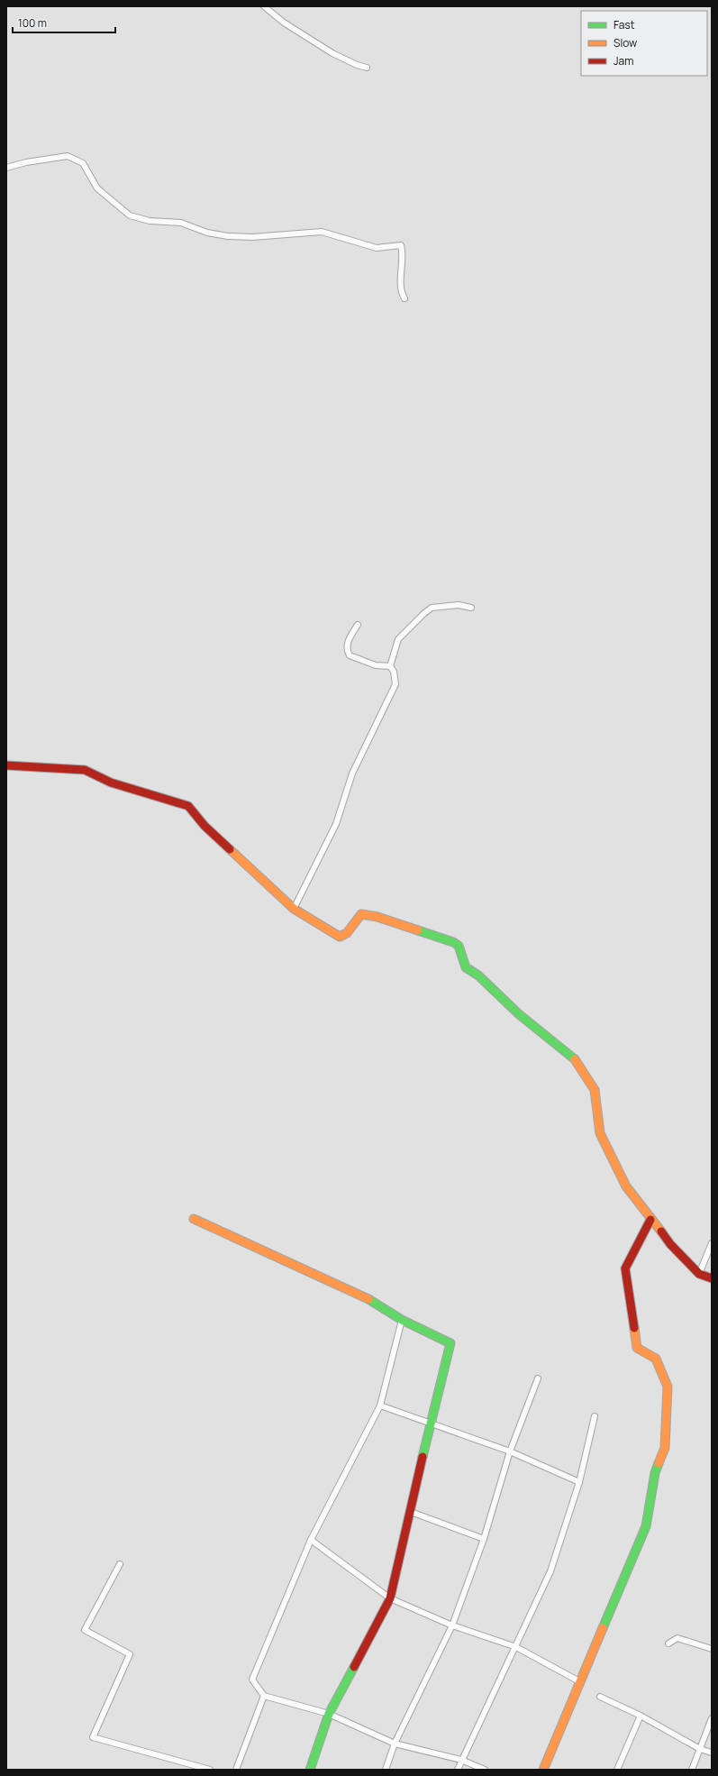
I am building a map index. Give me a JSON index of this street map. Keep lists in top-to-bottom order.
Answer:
{
  "legend": ["Fast", "Slow", "Jam"],
  "scale_bar": "100 m"
}
